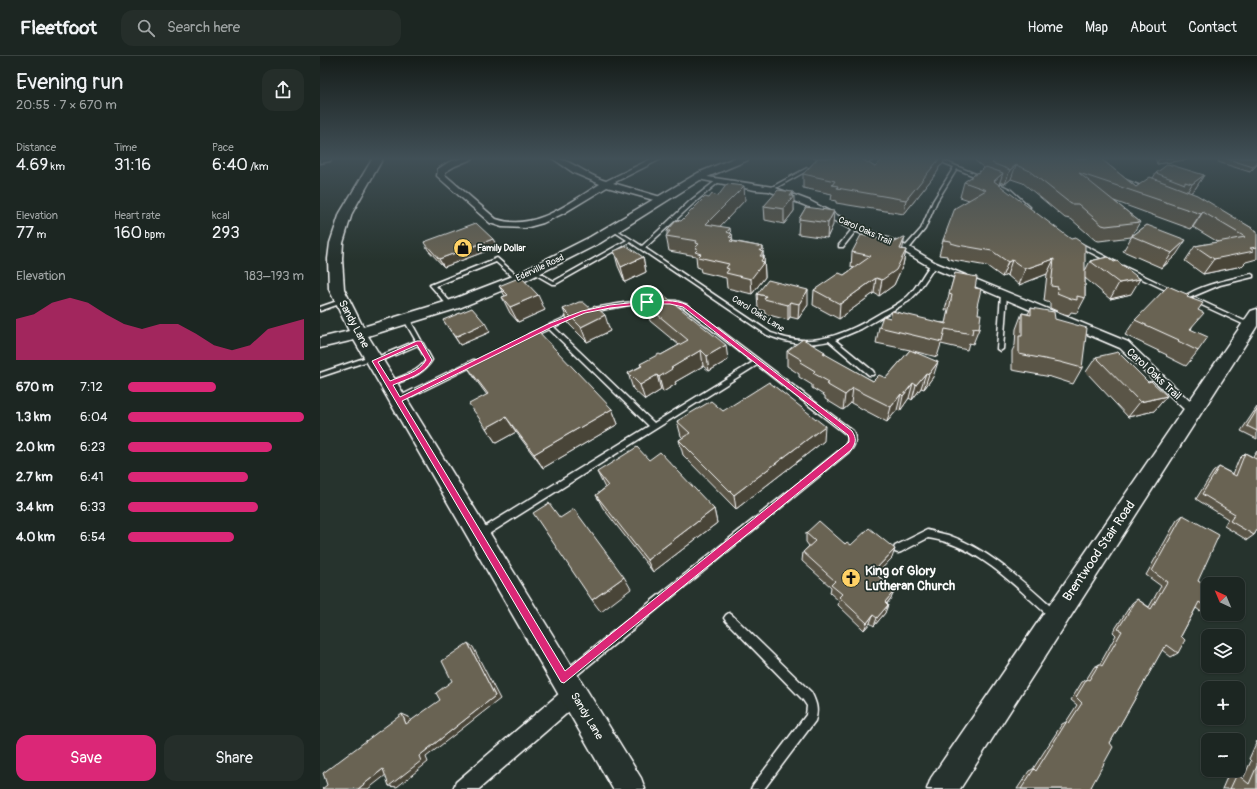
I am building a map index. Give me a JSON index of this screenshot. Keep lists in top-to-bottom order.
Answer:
{
  "streets": {
    "street": [
      "Carol Oaks Trail",
      "Ederville Road",
      "Sandy Lane",
      "Brentwood Stair Road"
    ],
    "lane": ["Carol Oaks Lane"]
  },
  "crossings": [
    ["Carol Oaks Trail", "Carol Oaks Lane"],
    ["Carol Oaks Trail", "Brentwood Stair Road"],
    ["Ederville Road", "Carol Oaks Lane"],
    ["Ederville Road", "Sandy Lane"]
  ],
  "places": {
    "shop": ["Family Dollar"],
    "church": ["King of Glory Lutheran Church"]
  },
  "north": "top left",
  "page": {
    "header": "Fleetfoot",
    "search": "Search here",
    "nav": [
      "Home",
      "Map",
      "About",
      "Contact"
    ],
    "heading": ["Evening run", "20:55 · 7 × 670 m"],
    "stats": [
      ["Distance", "4.69 km"],
      ["Time", "31:16"],
      ["Pace", "6:40 /km"],
      ["Elevation", "77 m"],
      ["Heart rate", "160 bpm"],
      ["kcal", "293"]
    ],
    "chart": ["Elevation", "183–193 m"],
    "list": [
      {
        "name": "670 m",
        "note": "7:12"
      },
      {
        "name": "1.3 km",
        "note": "6:04"
      },
      {
        "name": "2.0 km",
        "note": "6:23"
      },
      {
        "name": "2.7 km",
        "note": "6:41"
      },
      {
        "name": "3.4 km",
        "note": "6:33"
      },
      {
        "name": "4.0 km",
        "note": "6:54"
      }
    ],
    "map_buttons": ["+", "−"],
    "buttons": ["Save", "Share"]
  }
}
